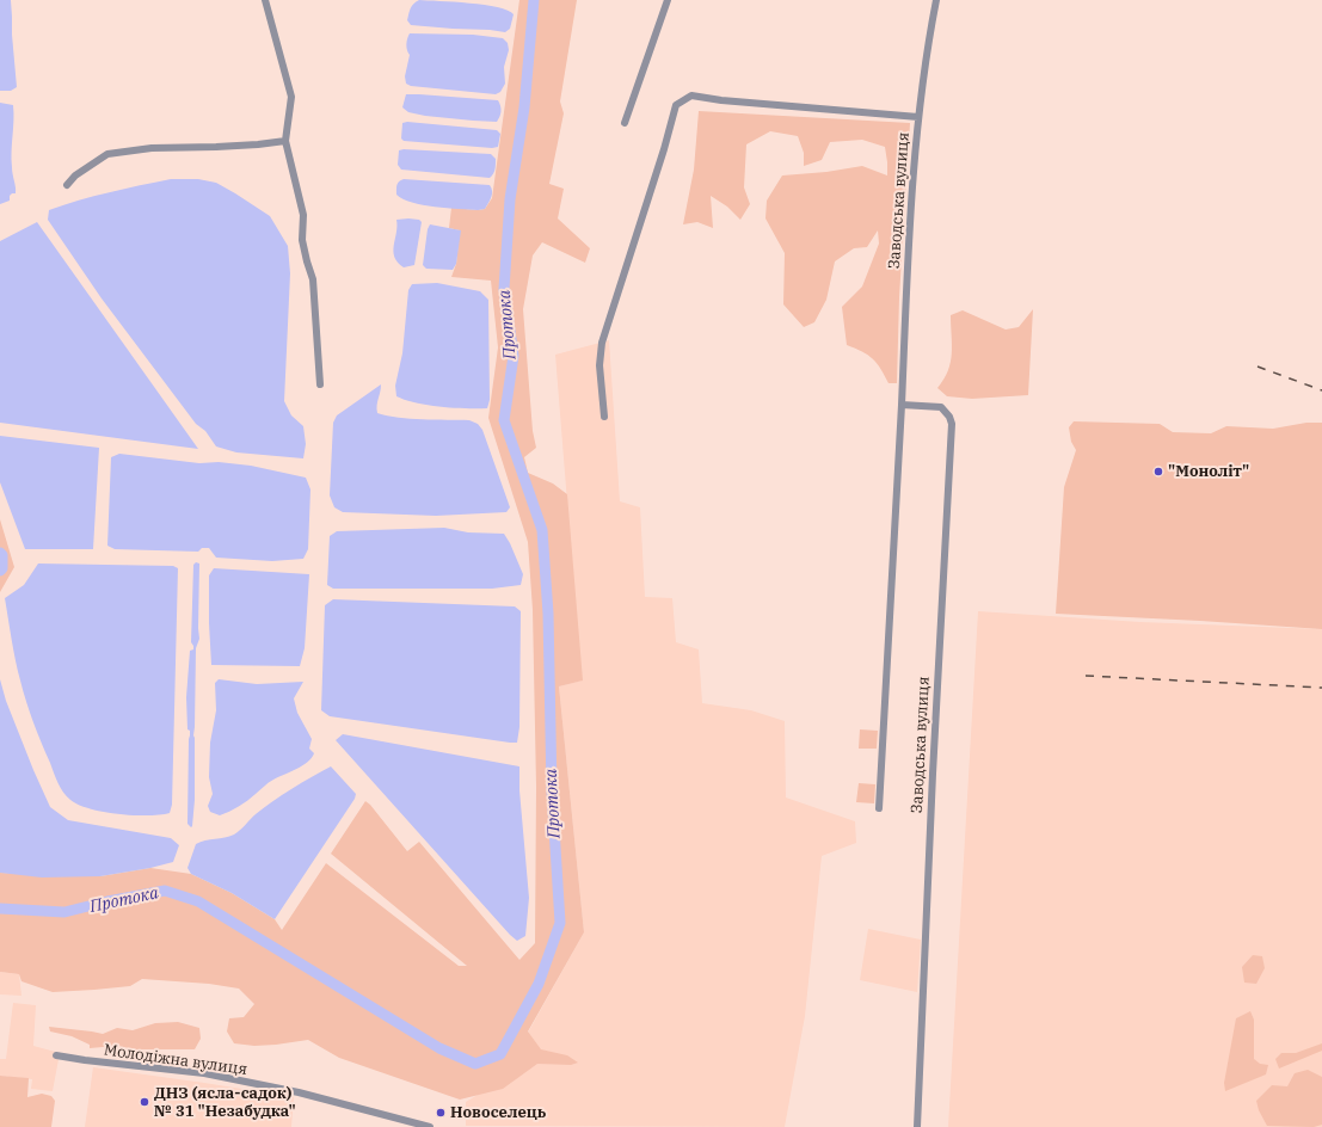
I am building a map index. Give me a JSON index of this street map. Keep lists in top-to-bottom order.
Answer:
{
  "streets": {
    "street": ["Заводська вулиця", "Молодіжна вулиця"]
  },
  "water": ["Протока"],
  "places": ["\"Моноліт\"", "ДНЗ (ясла-садок) № 31 \"Незабудка\"", "Новоселець"]
}
